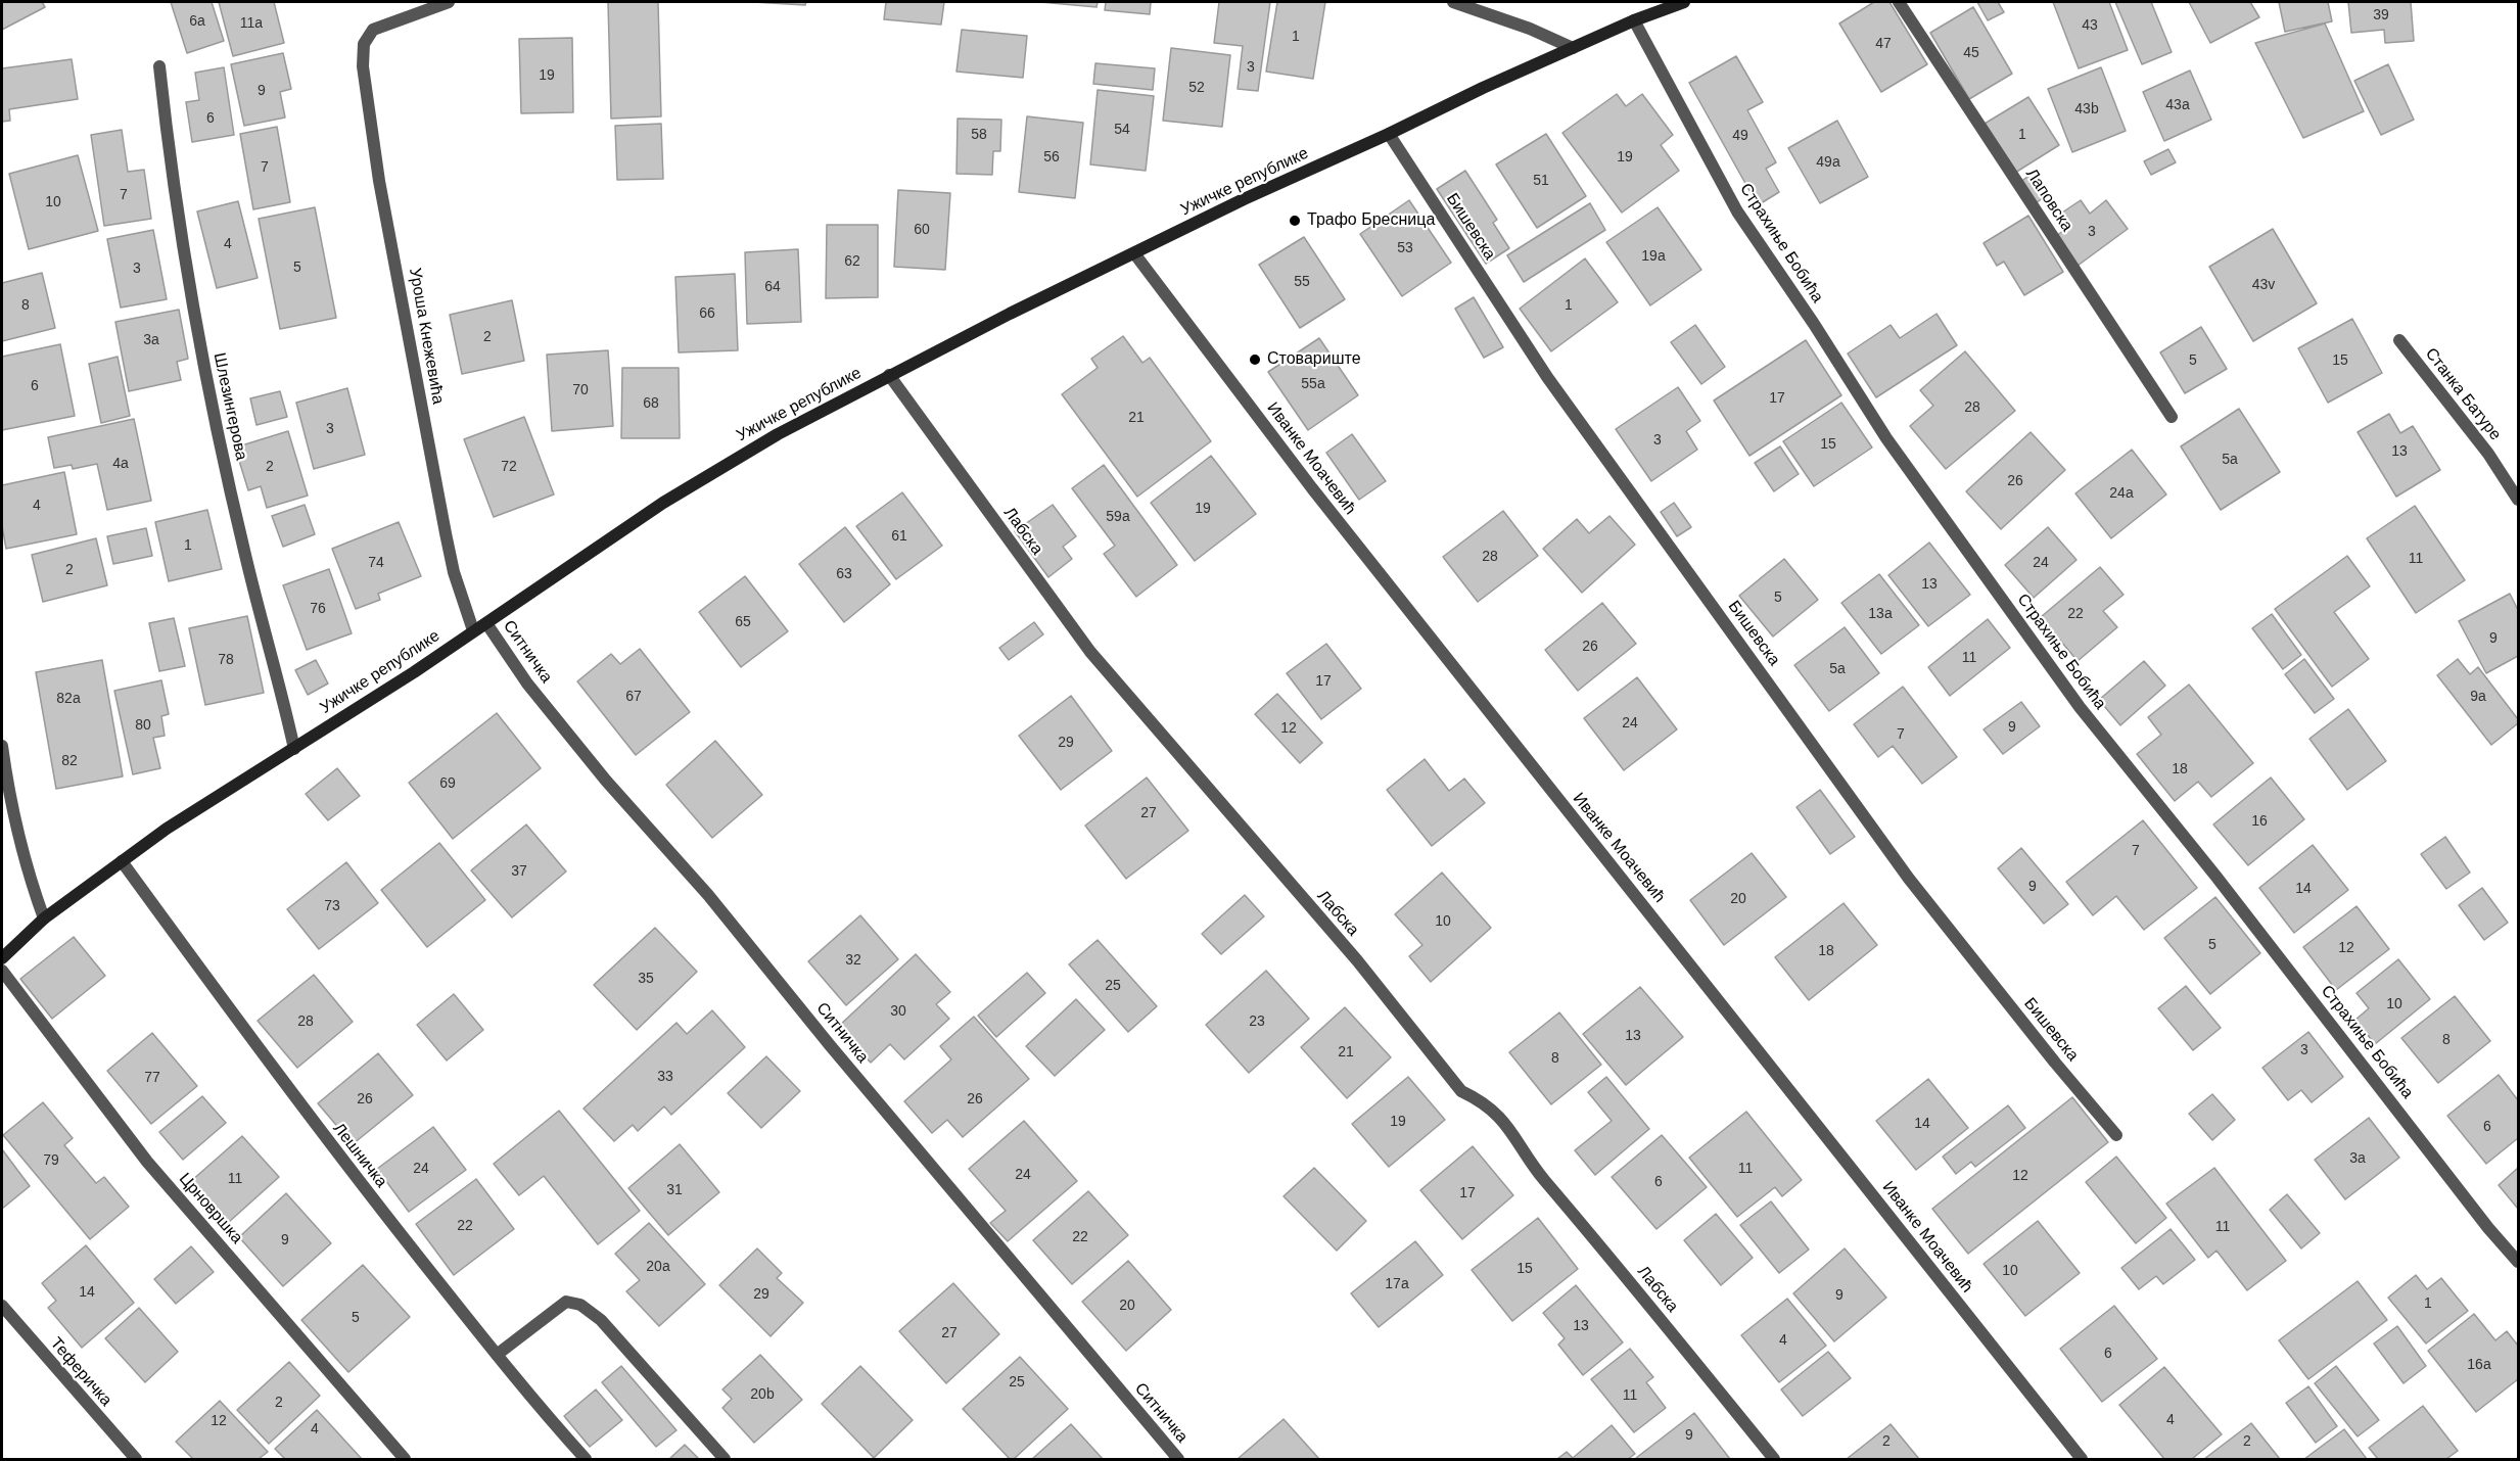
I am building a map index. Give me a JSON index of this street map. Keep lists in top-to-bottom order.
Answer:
{
  "streets": {
    "street": [
      "Ужичке републике",
      "Лаповска",
      "Бишевска",
      "Страхиње Бобића",
      "Уроша Кнежевића",
      "Станка Батуре",
      "Шлезингерова",
      "Иванке Моачевић",
      "Лабска",
      "Ситничка",
      "Лешничка",
      "Црновршка",
      "Теферичка"
    ]
  },
  "crossings": [
    ["Ужичке републике", "Бишевска"],
    ["Ужичке републике", "Страхиње Бобића"],
    ["Ужичке републике", "Уроша Кнежевића"],
    ["Ужичке републике", "Шлезингерова"],
    ["Ужичке републике", "Иванке Моачевић"],
    ["Ужичке републике", "Лабска"],
    ["Ужичке републике", "Ситничка"],
    ["Ужичке републике", "Лешничка"]
  ],
  "places": ["Трафо Бресница", "Стовариште"],
  "house_numbers": [
    "39",
    "6a",
    "11a",
    "43",
    "1",
    "47",
    "45",
    "3",
    "19",
    "52",
    "9",
    "43a",
    "43b",
    "6",
    "54",
    "58",
    "1",
    "49",
    "56",
    "19",
    "49a",
    "7",
    "51",
    "7",
    "10",
    "60",
    "3",
    "4",
    "53",
    "19a",
    "62",
    "5",
    "3",
    "55",
    "43v",
    "64",
    "8",
    "1",
    "66",
    "2",
    "3a",
    "5",
    "15",
    "55a",
    "6",
    "70",
    "17",
    "68",
    "28",
    "21",
    "3",
    "3",
    "15",
    "13",
    "5a",
    "4a",
    "2",
    "72",
    "26",
    "24a",
    "4",
    "19",
    "59a",
    "61",
    "1",
    "28",
    "11",
    "74",
    "24",
    "2",
    "63",
    "13",
    "5",
    "76",
    "13a",
    "22",
    "65",
    "9",
    "26",
    "11",
    "78",
    "5a",
    "17",
    "67",
    "9a",
    "82a",
    "24",
    "80",
    "9",
    "12",
    "7",
    "29",
    "82",
    "18",
    "69",
    "27",
    "16",
    "7",
    "37",
    "9",
    "14",
    "20",
    "73",
    "10",
    "5",
    "12",
    "18",
    "32",
    "35",
    "25",
    "10",
    "30",
    "28",
    "23",
    "13",
    "8",
    "3",
    "21",
    "8",
    "33",
    "77",
    "26",
    "26",
    "19",
    "14",
    "6",
    "3a",
    "79",
    "24",
    "11",
    "24",
    "12",
    "11",
    "6",
    "31",
    "17",
    "22",
    "11",
    "22",
    "9",
    "20a",
    "15",
    "10",
    "17a",
    "14",
    "29",
    "9",
    "1",
    "20",
    "5",
    "13",
    "27",
    "4",
    "6",
    "16a",
    "25",
    "20b",
    "11",
    "2",
    "4",
    "12",
    "4",
    "9",
    "2",
    "2"
  ]
}
